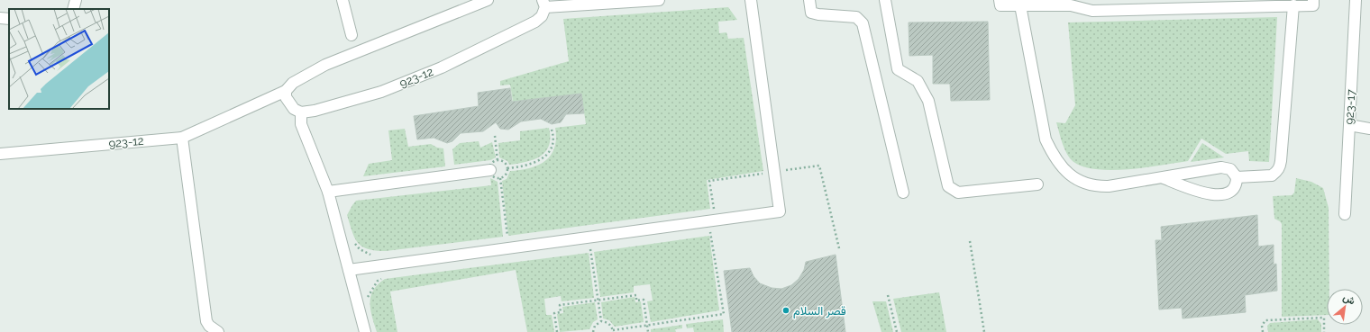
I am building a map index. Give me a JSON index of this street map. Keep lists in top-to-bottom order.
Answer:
{
  "streets": {
    "street": ["923-12", "923-17"]
  },
  "places": ["قصر السلام"],
  "north": "top right"
}
